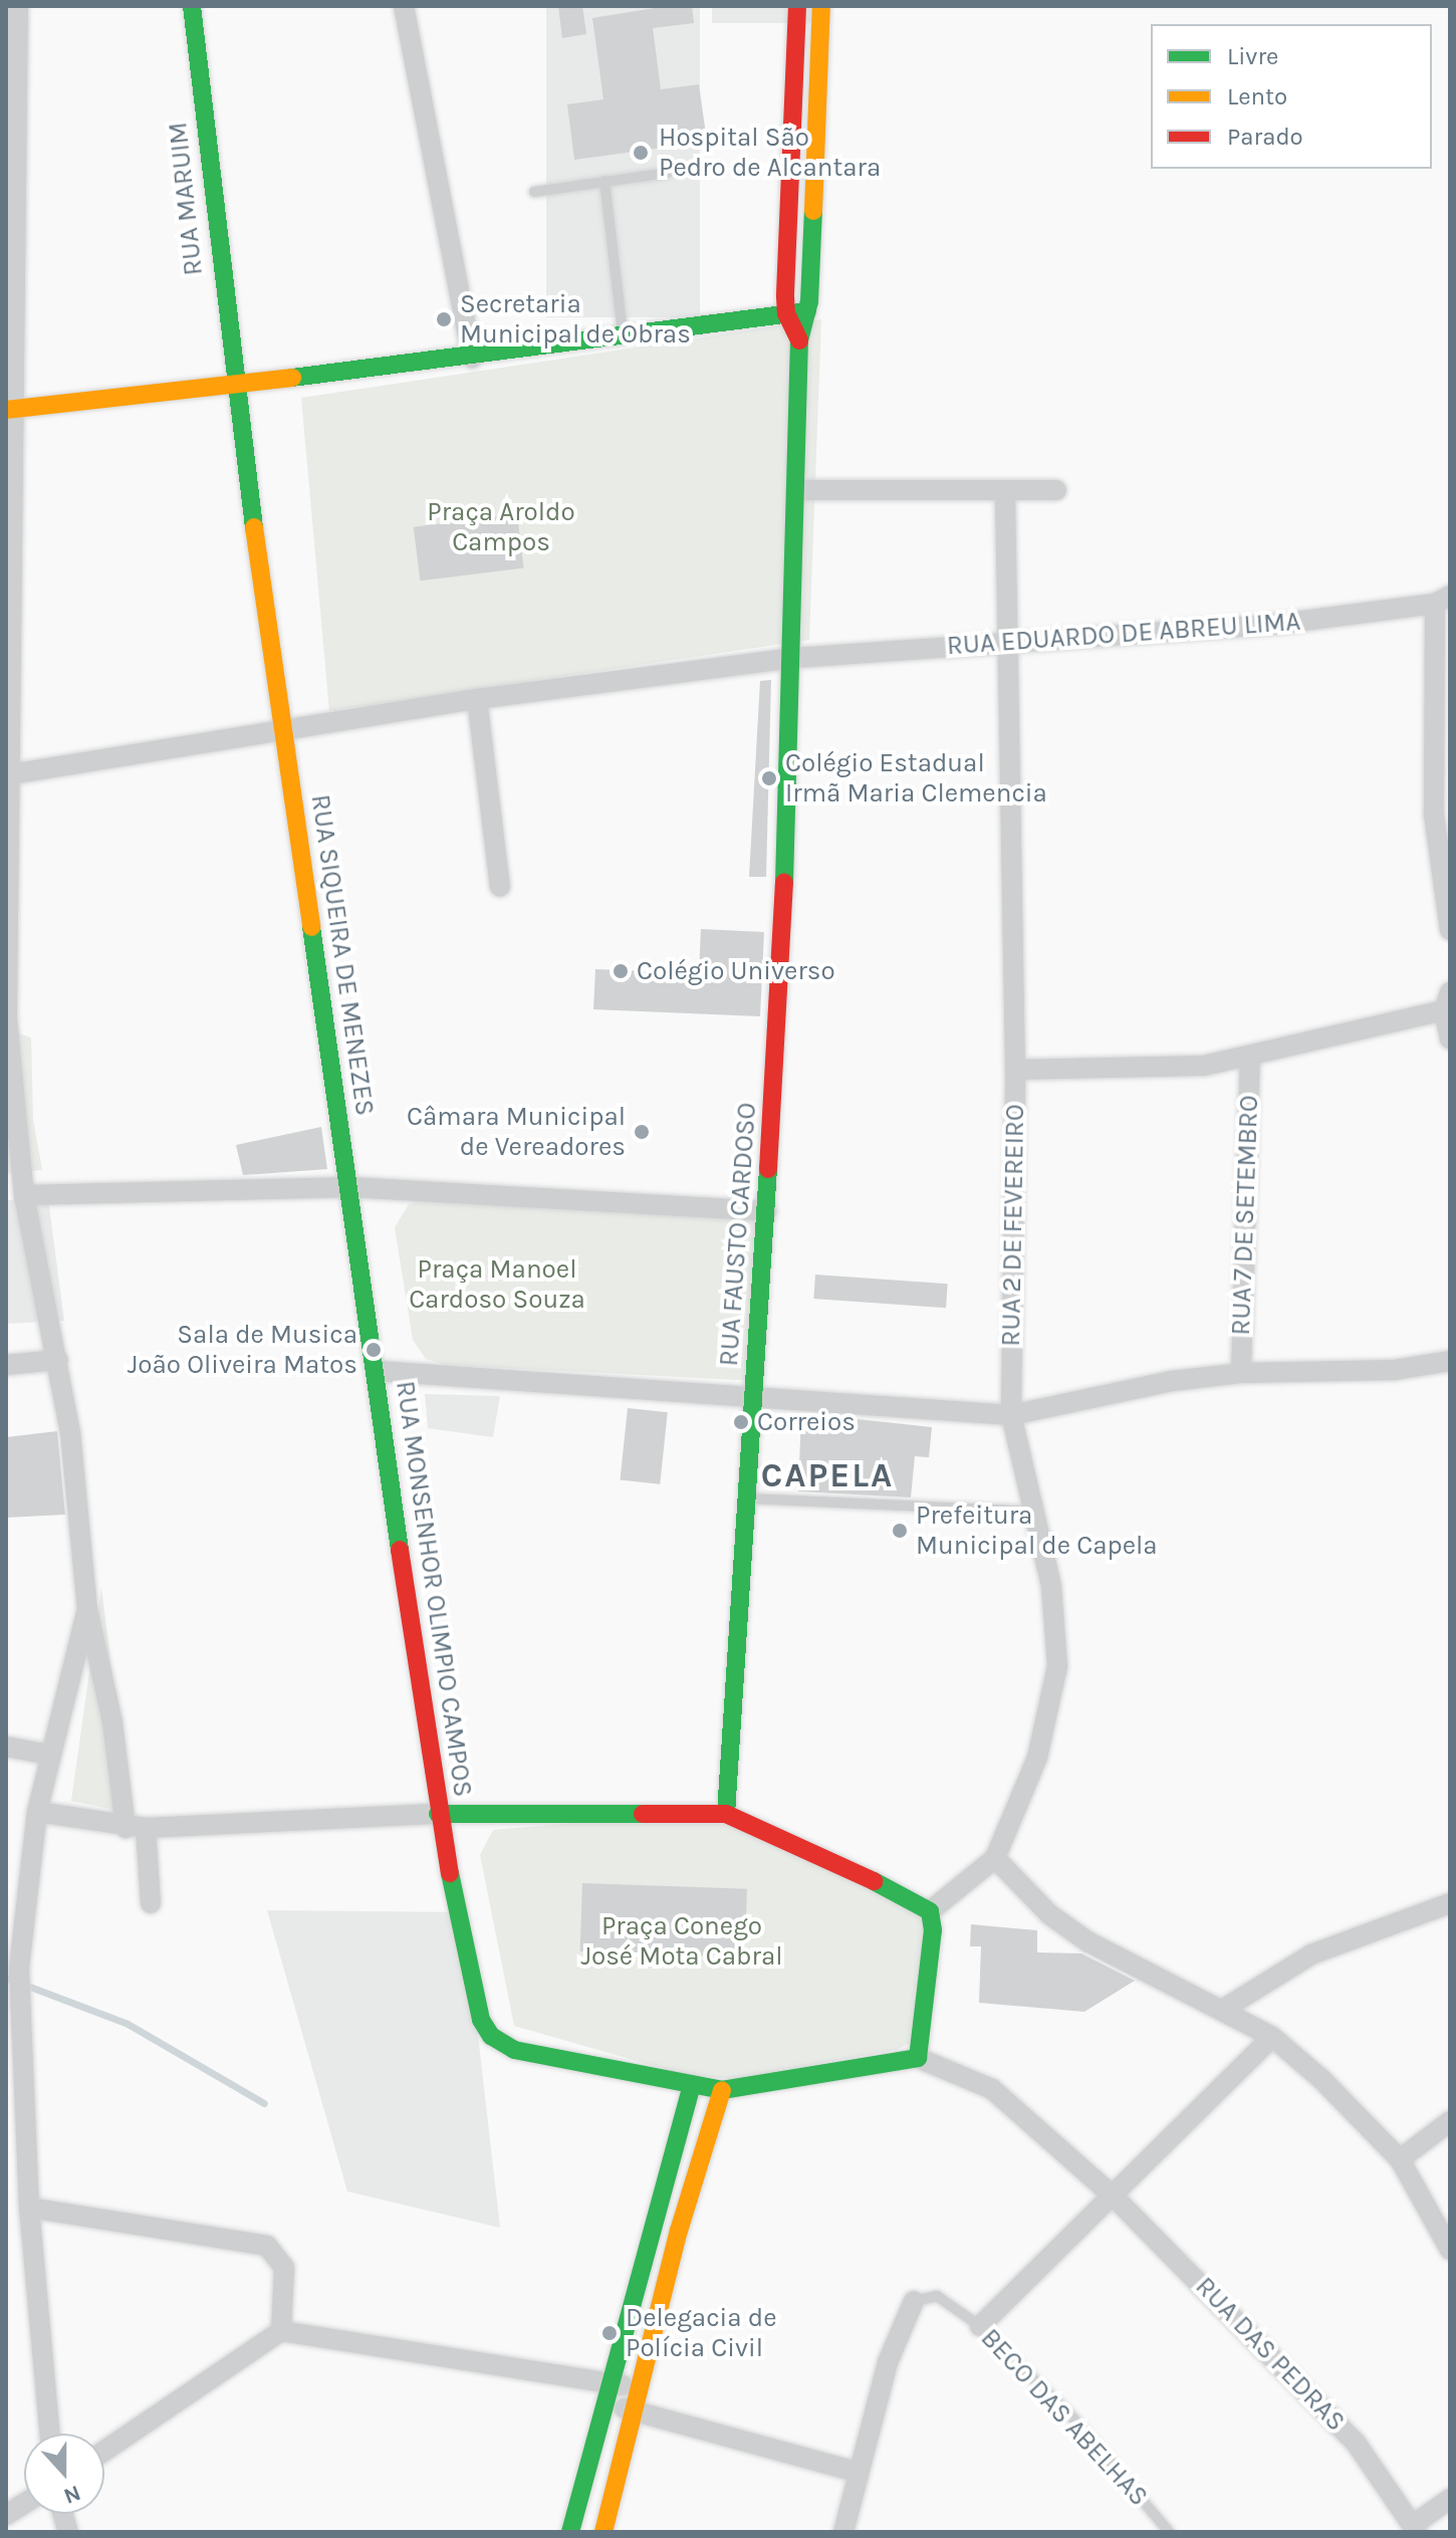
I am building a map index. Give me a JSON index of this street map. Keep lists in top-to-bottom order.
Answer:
{
  "streets": {
    "main road": [
      "RUA MARUIM",
      "RUA SIQUEIRA DE MENEZES",
      "RUA FAUSTO CARDOSO",
      "RUA MONSENHOR OLIMPIO CAMPOS"
    ],
    "street": [
      "RUA EDUARDO DE ABREU LIMA",
      "RUA 7 DE SETEMBRO",
      "RUA 2 DE FEVEREIRO",
      "RUA DAS PEDRAS"
    ],
    "lane": ["BECO DAS ABELHAS"]
  },
  "crossings": [
    ["RUA EDUARDO DE ABREU LIMA", "RUA 2 DE FEVEREIRO"],
    ["RUA EDUARDO DE ABREU LIMA", "RUA FAUSTO CARDOSO"]
  ],
  "districts": ["CAPELA"],
  "parks": ["Praça Aroldo Campos", "Praça Manoel Cardoso Souza", "Praça Conego José Mota Cabral"],
  "places": [
    "Hospital São Pedro de Alcantara",
    "Secretaria Municipal de Obras",
    "Colégio Estadual Irmã Maria Clemencia",
    "Colégio Universo",
    "Câmara Municipal de Vereadores",
    "Sala de Musica João Oliveira Matos",
    "Correios",
    "Prefeitura Municipal de Capela",
    "Delegacia de Polícia Civil"
  ],
  "legend": ["Livre", "Lento", "Parado"],
  "north": "bottom"
}
